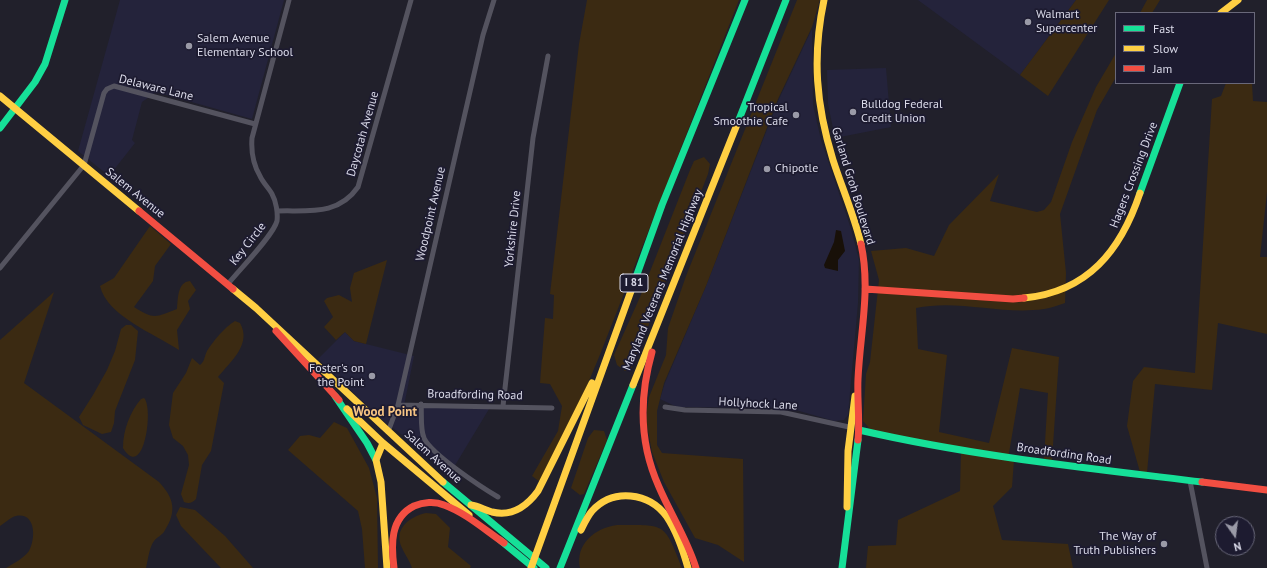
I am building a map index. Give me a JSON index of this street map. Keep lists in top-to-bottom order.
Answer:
{
  "streets": {
    "main road": [
      "Hagers Crossing Drive",
      "Garland Groh Boulevard",
      "Salem Avenue",
      "Maryland Veterans Memorial Highway",
      "I 81",
      "Broadfording Road"
    ],
    "street": [
      "Delaware Lane",
      "Daycotah Avenue",
      "Woodpoint Avenue",
      "Yorkshire Drive",
      "Key Circle",
      "Hollyhock Lane"
    ]
  },
  "crossings": [
    ["Delaware Lane", "Salem Avenue"],
    ["Daycotah Avenue", "Key Circle"],
    ["Hagers Crossing Drive", "Garland Groh Boulevard"],
    ["Garland Groh Boulevard", "Broadfording Road"],
    ["Garland Groh Boulevard", "Hollyhock Lane"],
    ["Salem Avenue", "Woodpoint Avenue"],
    ["Salem Avenue", "Key Circle"],
    ["Woodpoint Avenue", "Broadfording Road"],
    ["Yorkshire Drive", "Broadfording Road"]
  ],
  "districts": ["Wood Point"],
  "places": [
    "Walmart Supercenter",
    "Salem Avenue Elementary School",
    "Bulldog Federal Credit Union",
    "Tropical Smoothie Cafe",
    "Chipotle",
    "Foster's on the Point",
    "The Way of Truth Publishers"
  ],
  "legend": ["Fast", "Slow", "Jam"],
  "north": "bottom"
}
